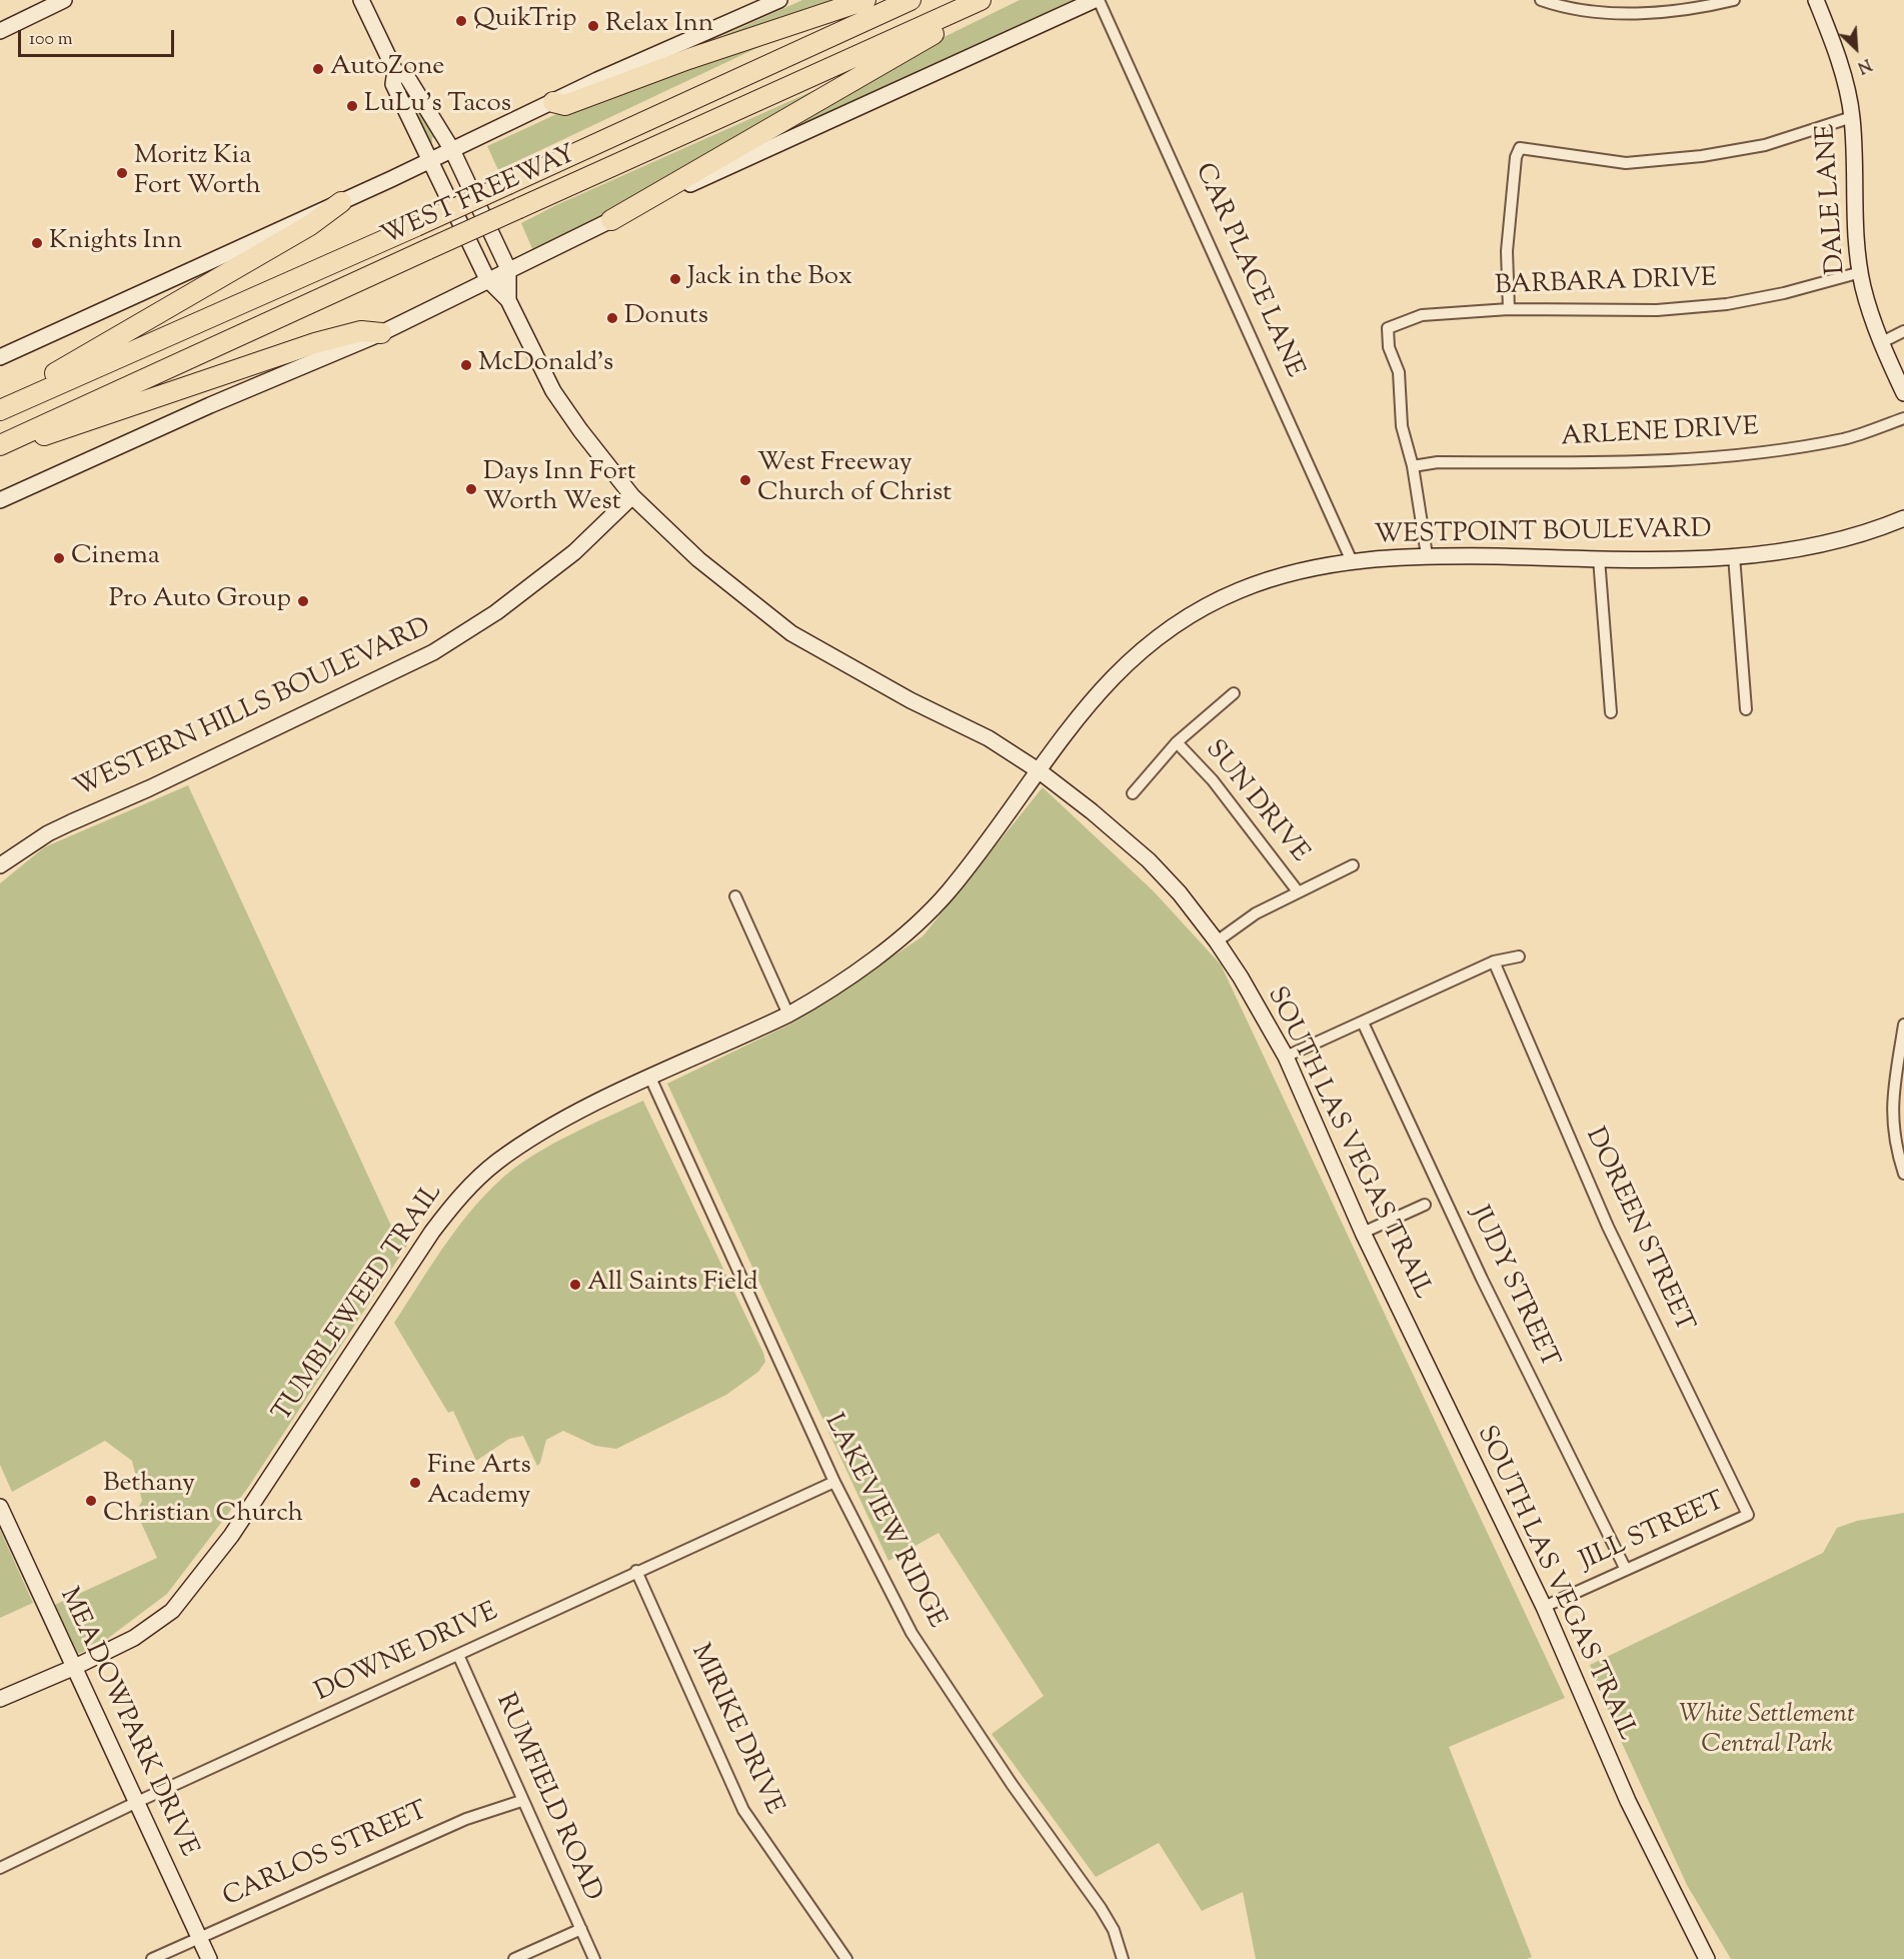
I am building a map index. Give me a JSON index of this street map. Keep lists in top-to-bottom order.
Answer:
{
  "streets": {
    "highway": ["WEST FREEWAY"],
    "main road": [
      "DALE LANE",
      "WESTPOINT BOULEVARD",
      "WESTERN HILLS BOULEVARD",
      "SOUTH LAS VEGAS TRAIL",
      "TUMBLEWEED TRAIL",
      "MEADOWPARK DRIVE"
    ],
    "street": [
      "CAR PLACE LANE",
      "BARBARA DRIVE",
      "ARLENE DRIVE",
      "SUN DRIVE",
      "DOREEN STREET",
      "JUDY STREET",
      "LAKEVIEW RIDGE",
      "JILL STREET",
      "DOWNE DRIVE",
      "MIRIKE DRIVE",
      "RUMFIELD ROAD",
      "CARLOS STREET"
    ]
  },
  "crossings": [
    ["WEST FREEWAY", "SOUTH LAS VEGAS TRAIL"],
    ["DALE LANE", "BARBARA DRIVE"],
    ["CAR PLACE LANE", "WESTPOINT BOULEVARD"],
    ["BARBARA DRIVE", "ARLENE DRIVE"],
    ["WESTPOINT BOULEVARD", "SOUTH LAS VEGAS TRAIL"],
    ["WESTPOINT BOULEVARD", "TUMBLEWEED TRAIL"],
    ["WESTERN HILLS BOULEVARD", "SOUTH LAS VEGAS TRAIL"],
    ["SOUTH LAS VEGAS TRAIL", "TUMBLEWEED TRAIL"],
    ["SOUTH LAS VEGAS TRAIL", "JILL STREET"],
    ["DOREEN STREET", "JILL STREET"],
    ["JUDY STREET", "JILL STREET"],
    ["TUMBLEWEED TRAIL", "LAKEVIEW RIDGE"],
    ["TUMBLEWEED TRAIL", "MEADOWPARK DRIVE"],
    ["LAKEVIEW RIDGE", "DOWNE DRIVE"],
    ["DOWNE DRIVE", "MEADOWPARK DRIVE"],
    ["DOWNE DRIVE", "MIRIKE DRIVE"],
    ["DOWNE DRIVE", "RUMFIELD ROAD"],
    ["MEADOWPARK DRIVE", "CARLOS STREET"],
    ["RUMFIELD ROAD", "CARLOS STREET"]
  ],
  "parks": ["White Settlement Central Park"],
  "places": [
    "QuikTrip",
    "Relax Inn",
    "AutoZone",
    "LuLu's Tacos",
    "Moritz Kia Fort Worth",
    "Knights Inn",
    "Jack in the Box",
    "Donuts",
    "McDonald's",
    "West Freeway Church of Christ",
    "Days Inn Fort Worth West",
    "Cinema",
    "Pro Auto Group",
    "All Saints Field",
    "Fine Arts Academy",
    "Bethany Christian Church"
  ],
  "scale_bar": "100 m",
  "north": "bottom right"
}
